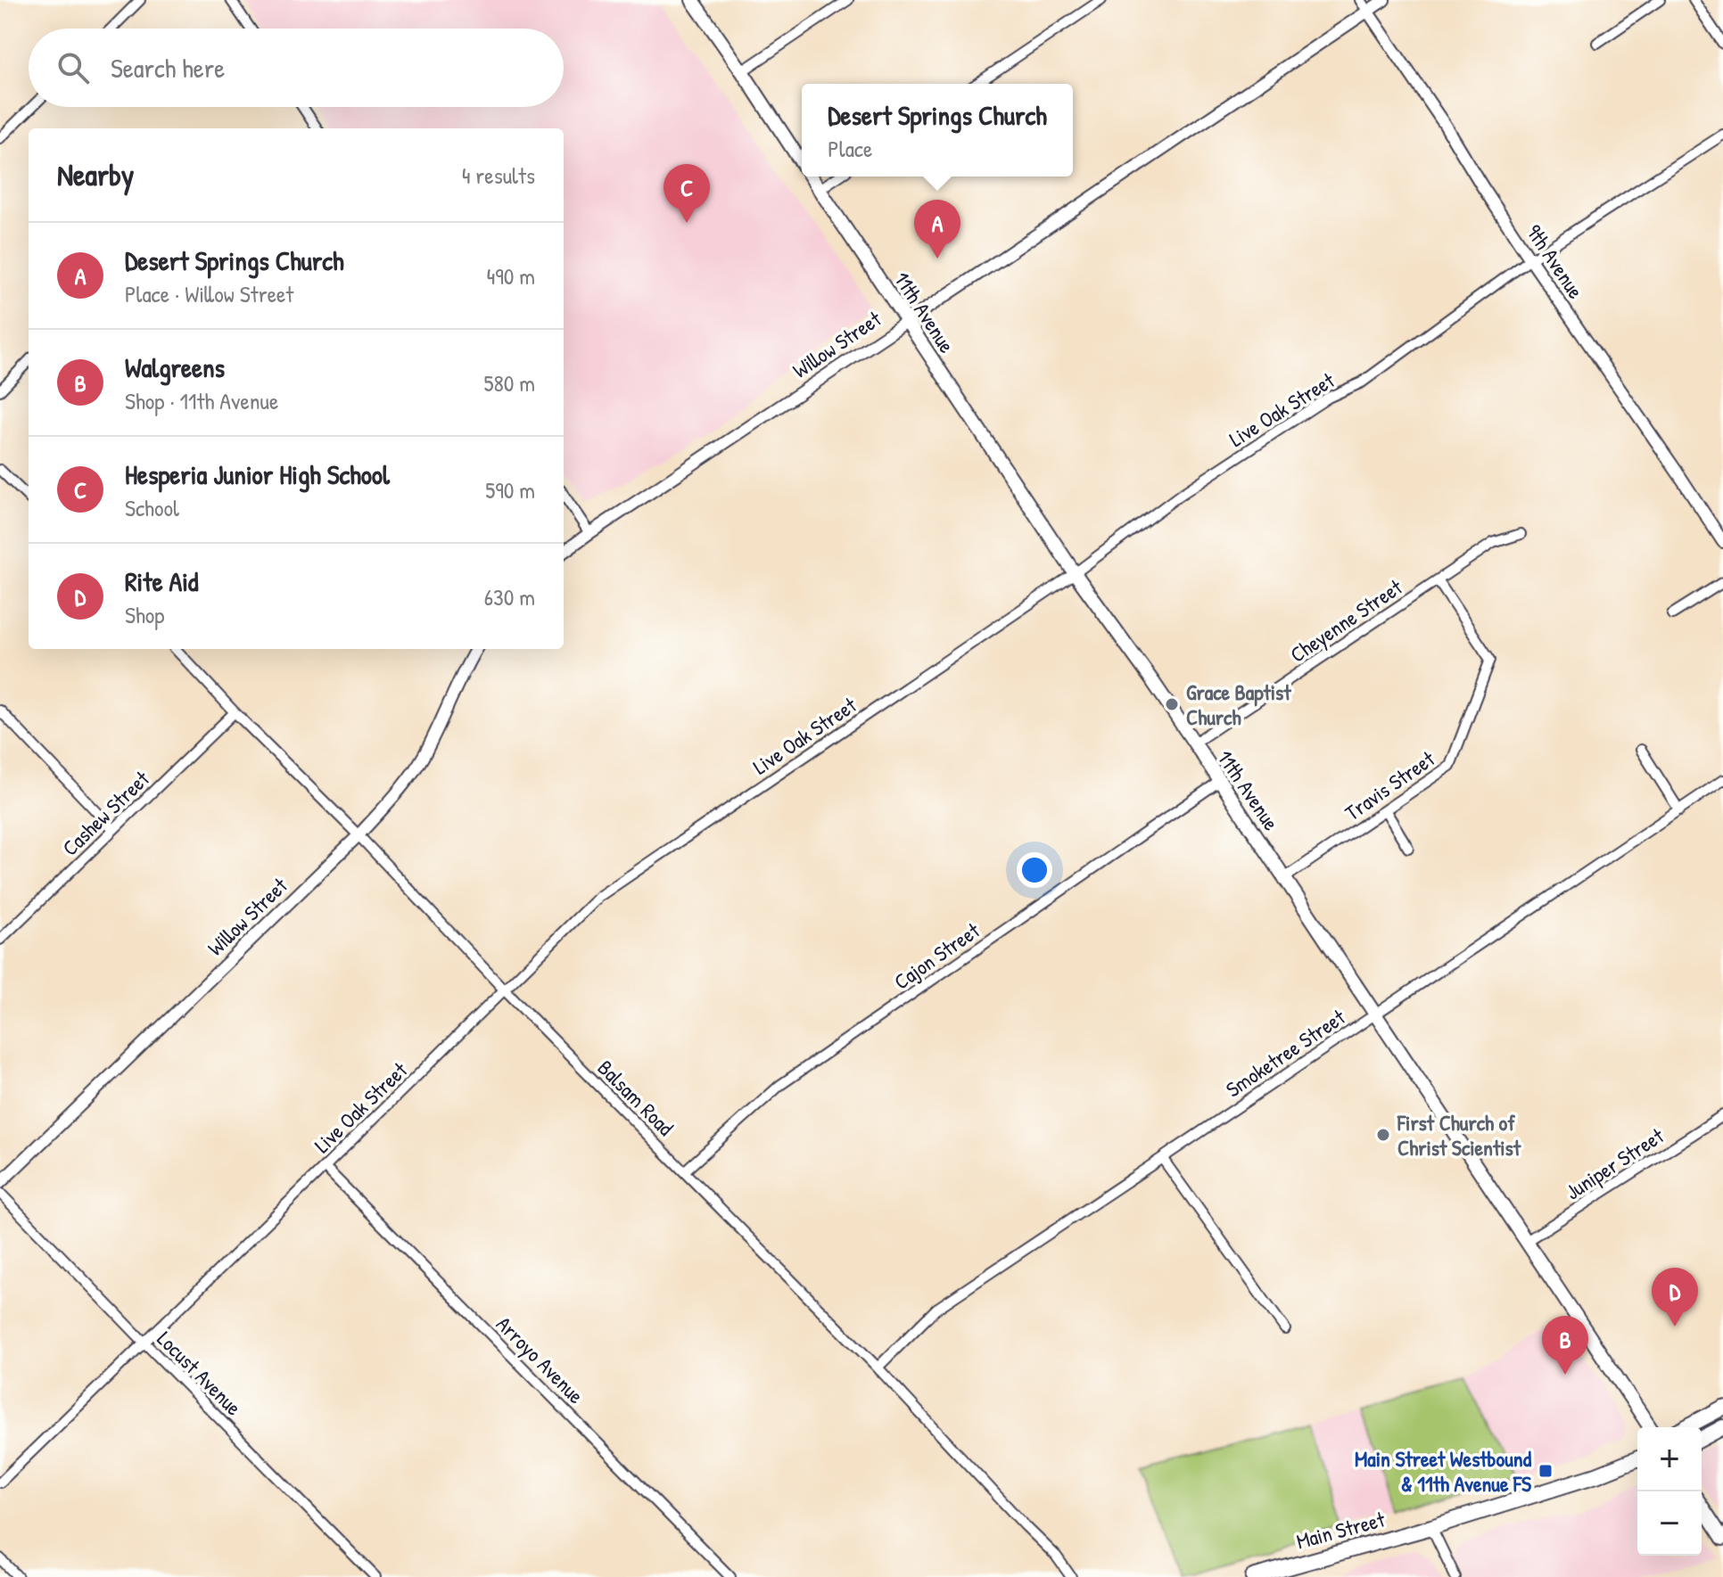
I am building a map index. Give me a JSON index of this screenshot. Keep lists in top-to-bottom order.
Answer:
{
  "streets": {
    "main road": ["11th Avenue", "Main Street"],
    "street": [
      "9th Avenue",
      "Willow Street",
      "Live Oak Street",
      "Cheyenne Street",
      "Travis Street",
      "Cashew Street",
      "Cajon Street",
      "Smoketree Street",
      "Balsam Road",
      "Juniper Street",
      "Arroyo Avenue",
      "Locust Avenue"
    ]
  },
  "crossings": [
    ["9th Avenue", "Willow Street"],
    ["9th Avenue", "Live Oak Street"],
    ["11th Avenue", "Willow Street"],
    ["11th Avenue", "Live Oak Street"],
    ["11th Avenue", "Cheyenne Street"],
    ["11th Avenue", "Travis Street"],
    ["11th Avenue", "Cajon Street"],
    ["11th Avenue", "Smoketree Street"],
    ["11th Avenue", "Juniper Street"],
    ["Willow Street", "Balsam Road"],
    ["Live Oak Street", "Balsam Road"],
    ["Live Oak Street", "Arroyo Avenue"],
    ["Live Oak Street", "Locust Avenue"],
    ["Cheyenne Street", "Travis Street"],
    ["Cashew Street", "Balsam Road"],
    ["Cajon Street", "Balsam Road"],
    ["Smoketree Street", "Balsam Road"]
  ],
  "places": {
    "other": ["Grace Baptist Church", "First Church of Christ Scientist"],
    "transit": ["Main Street Westbound & 11th Avenue FS"]
  },
  "page": {
    "search": "Search here",
    "popup": ["Desert Springs Church", "Place"],
    "heading": ["Nearby", "4 results"],
    "pins": [
      "C",
      "A",
      "D",
      "B"
    ],
    "list": [
      {
        "mark": "A",
        "name": "Desert Springs Church",
        "note": "Place · Willow Street",
        "value": "490 m"
      },
      {
        "mark": "B",
        "name": "Walgreens",
        "note": "Shop · 11th Avenue",
        "value": "580 m"
      },
      {
        "mark": "C",
        "name": "Hesperia Junior High School",
        "note": "School",
        "value": "590 m"
      },
      {
        "mark": "D",
        "name": "Rite Aid",
        "note": "Shop",
        "value": "630 m"
      }
    ],
    "map_buttons": ["+", "−"]
  }
}
